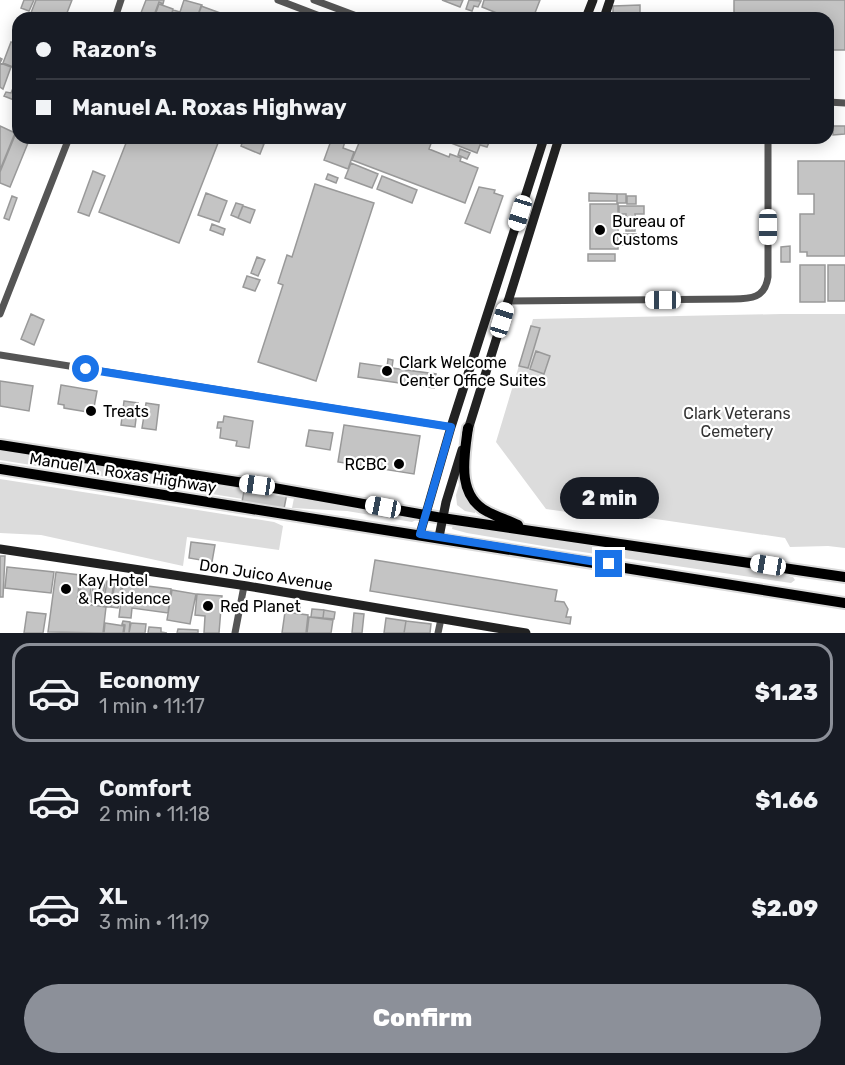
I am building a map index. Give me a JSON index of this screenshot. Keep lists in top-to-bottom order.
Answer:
{
  "streets": {
    "main road": ["Manuel A. Roxas Highway", "Don Juico Avenue"]
  },
  "parks": ["Clark Veterans Cemetery"],
  "places": [
    "Bureau of Customs",
    "Clark Welcome Center Office Suites",
    "Treats",
    "RCBC",
    "Kay Hotel & Residence",
    "Red Planet"
  ],
  "page": {
    "banner": ["Razon’s", "Manuel A. Roxas Highway"],
    "bubble": "2 min",
    "list": [
      {
        "name": "Economy",
        "note": "1 min · 11:17",
        "value": "$1.23"
      },
      {
        "name": "Comfort",
        "note": "2 min · 11:18",
        "value": "$1.66"
      },
      {
        "name": "XL",
        "note": "3 min · 11:19",
        "value": "$2.09"
      }
    ],
    "buttons": "Confirm"
  }
}
